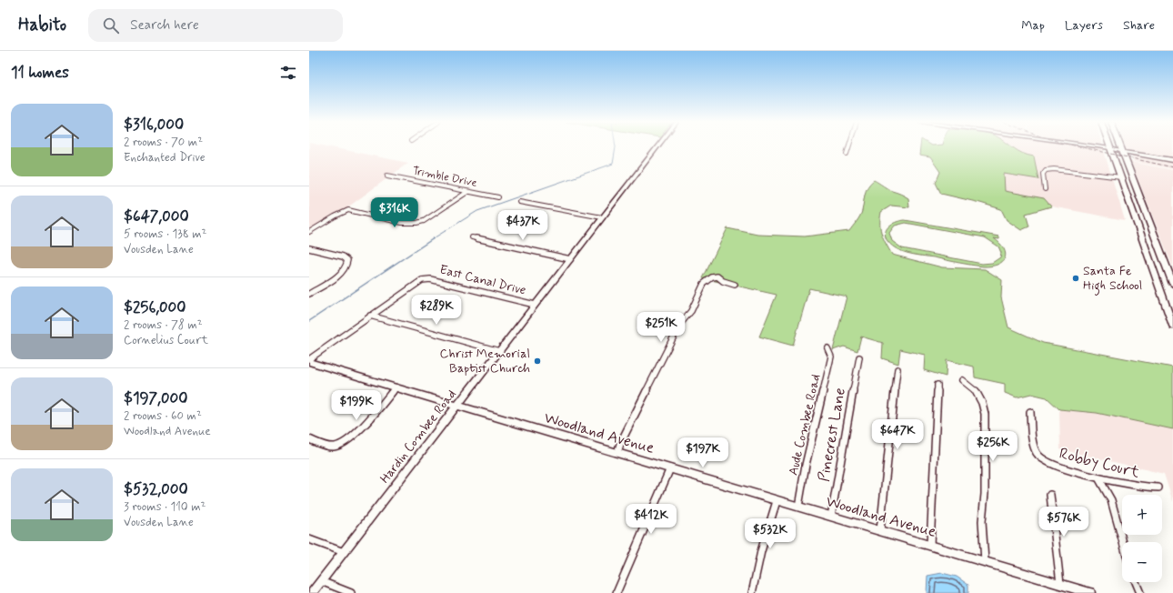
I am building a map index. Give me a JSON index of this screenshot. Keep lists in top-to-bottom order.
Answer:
{
  "streets": {
    "street": [
      "Trimble Drive",
      "East Canal Drive",
      "Aude Combee Road",
      "Woodland Avenue",
      "Pinecrest Lane",
      "Hardin Combee Road",
      "Robby Court"
    ]
  },
  "crossings": [
    ["East Canal Drive", "Hardin Combee Road"],
    ["Aude Combee Road", "Woodland Avenue"],
    ["Woodland Avenue", "Pinecrest Lane"],
    ["Woodland Avenue", "Hardin Combee Road"]
  ],
  "places": ["Santa Fe High School", "Christ Memorial Baptist Church"],
  "page": {
    "header": "Habito",
    "search": "Search here",
    "nav": ["Map", "Layers", "Share"],
    "heading": "11 homes",
    "list": [
      {
        "name": "$316,000",
        "note": "2 rooms · 70 m² · Enchanted Drive"
      },
      {
        "name": "$647,000",
        "note": "5 rooms · 138 m² · Vousden Lane"
      },
      {
        "name": "$256,000",
        "note": "2 rooms · 78 m² · Cornelius Court"
      },
      {
        "name": "$197,000",
        "note": "2 rooms · 60 m² · Woodland Avenue"
      },
      {
        "name": "$532,000",
        "note": "3 rooms · 110 m² · Vousden Lane"
      }
    ],
    "price": [
      "$316K",
      "$437K",
      "$289K",
      "$251K",
      "$199K",
      "$647K",
      "$256K",
      "$197K",
      "$412K",
      "$576K",
      "$532K"
    ],
    "map_buttons": ["+", "−"]
  }
}
